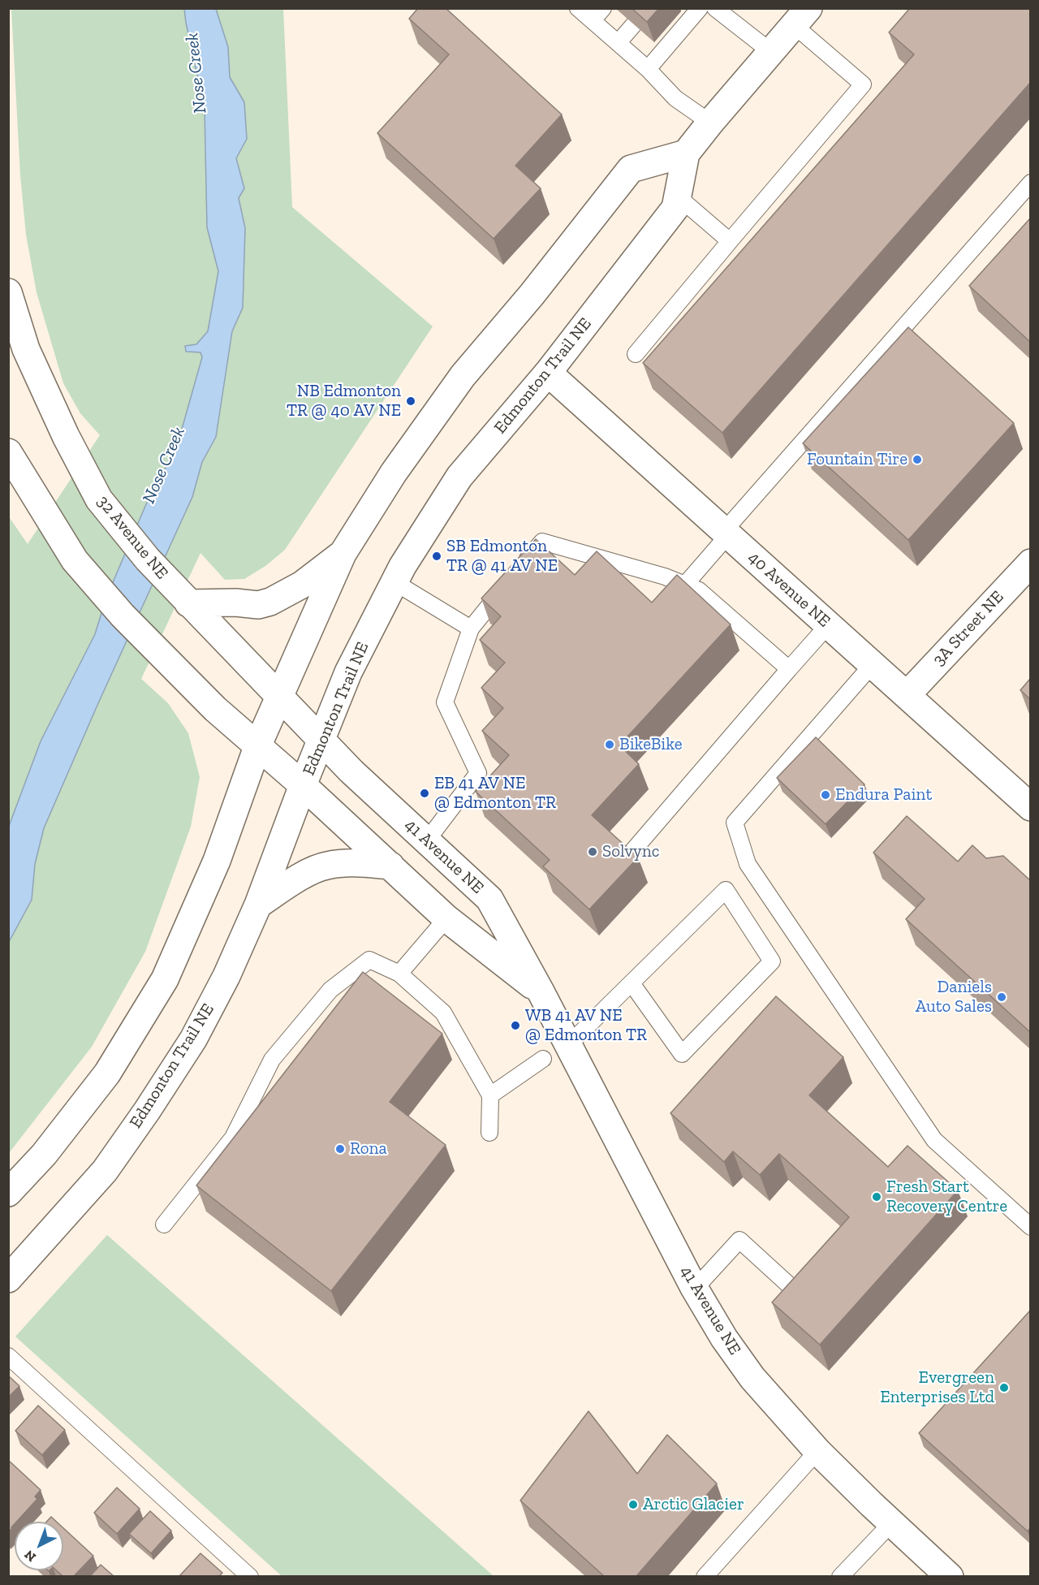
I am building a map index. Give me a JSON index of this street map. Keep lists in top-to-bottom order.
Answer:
{
  "streets": {
    "main road": [
      "Edmonton Trail NE",
      "32 Avenue NE",
      "40 Avenue NE",
      "3A Street NE",
      "41 Avenue NE"
    ]
  },
  "crossings": [
    ["Edmonton Trail NE", "32 Avenue NE"],
    ["Edmonton Trail NE", "40 Avenue NE"],
    ["Edmonton Trail NE", "41 Avenue NE"],
    ["32 Avenue NE", "41 Avenue NE"],
    ["40 Avenue NE", "3A Street NE"]
  ],
  "water": ["Nose Creek"],
  "places": [
    "NB Edmonton TR @ 40 AV NE",
    "Fountain Tire",
    "SB Edmonton TR @ 41 AV NE",
    "BikeBike",
    "EB 41 AV NE @ Edmonton TR",
    "Endura Paint",
    "Solvync",
    "Daniels Auto Sales",
    "WB 41 AV NE @ Edmonton TR",
    "Rona",
    "Fresh Start Recovery Centre",
    "Evergreen Enterprises Ltd",
    "Arctic Glacier"
  ],
  "north": "bottom left"
}
